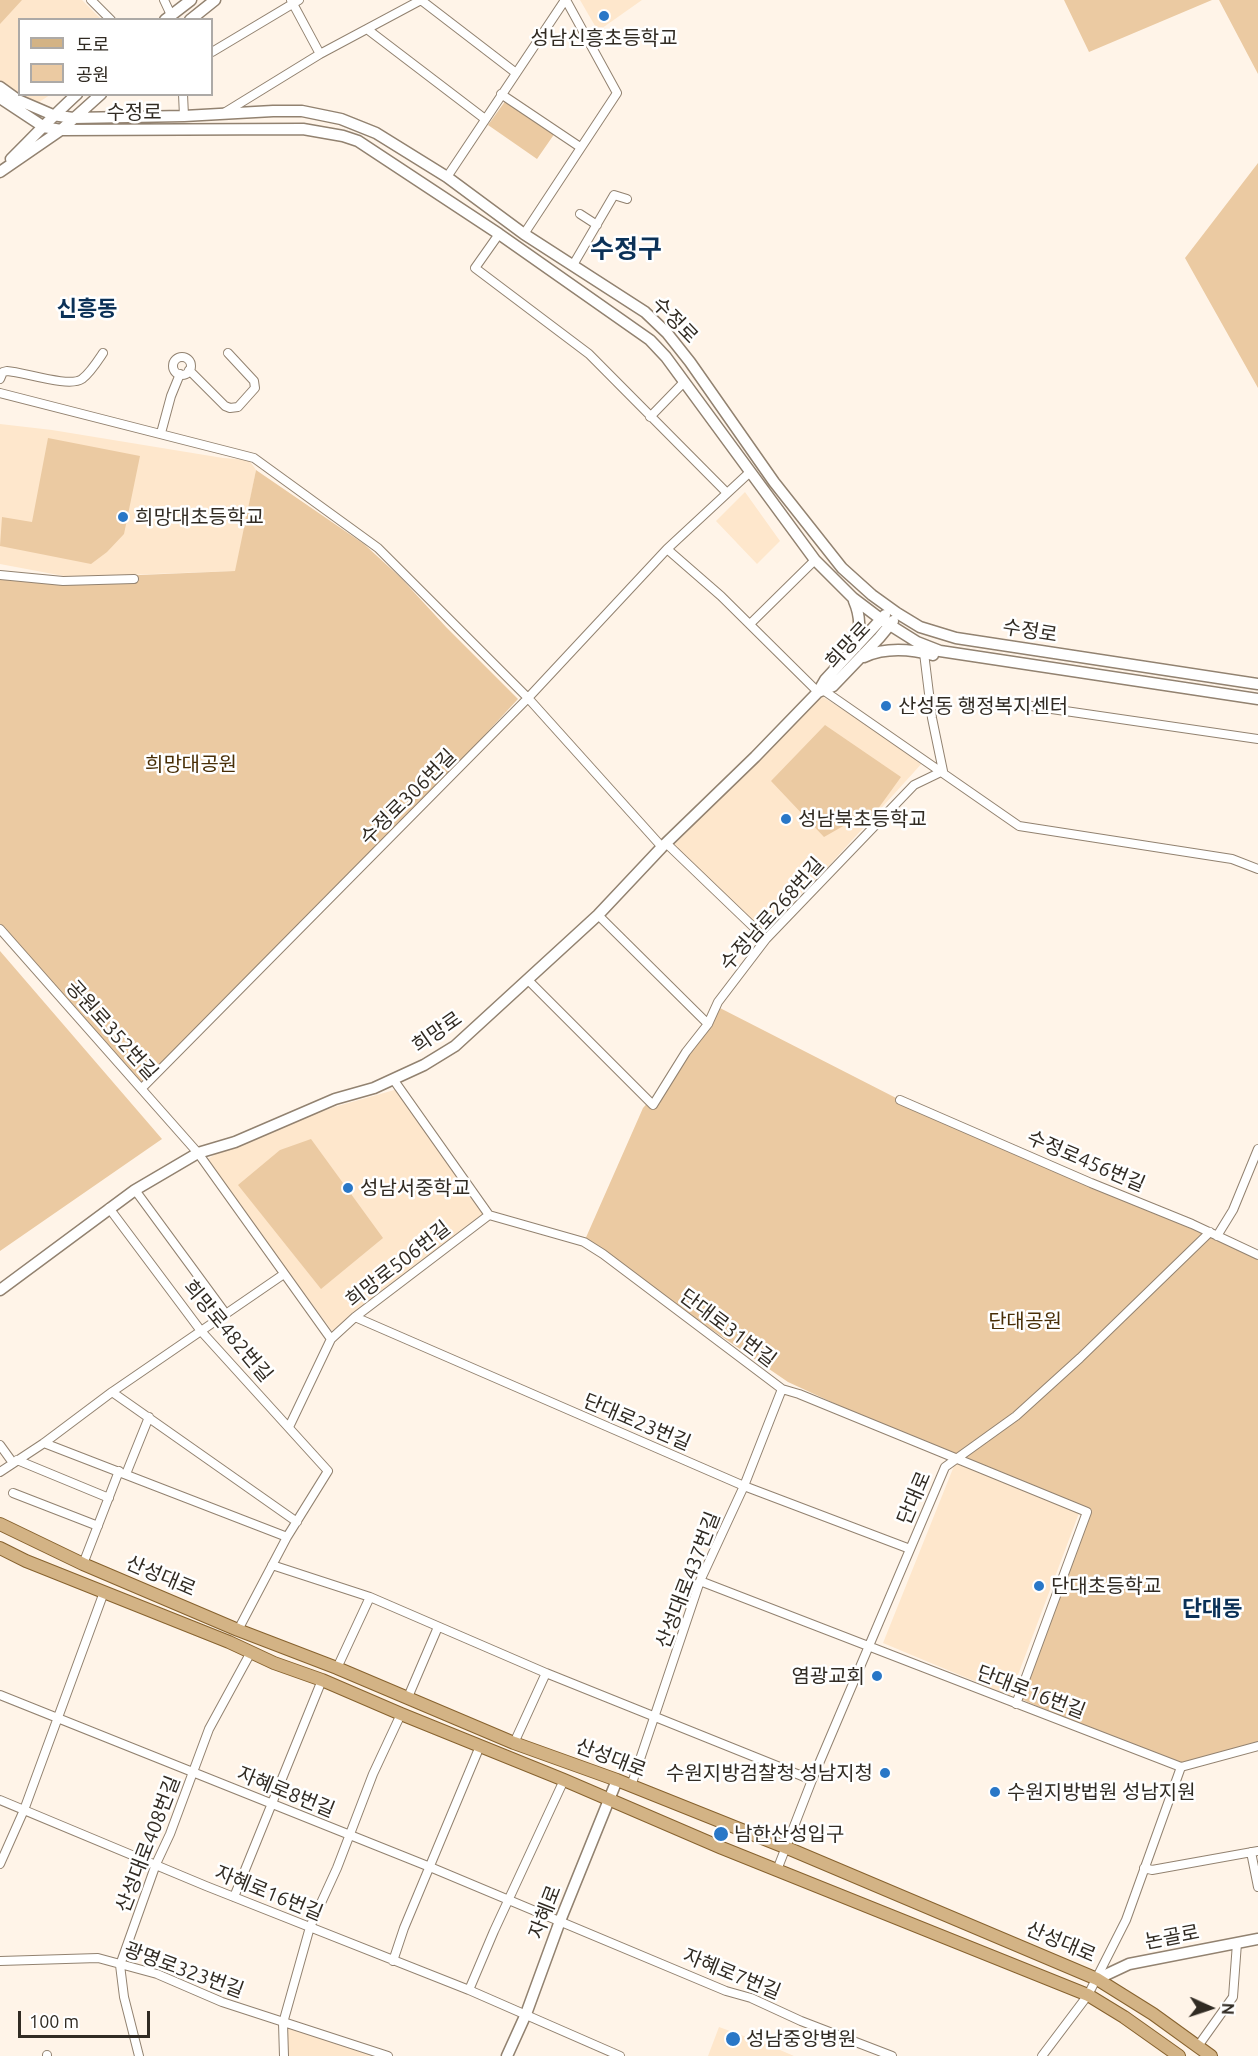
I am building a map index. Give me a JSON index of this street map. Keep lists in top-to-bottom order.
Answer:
{
  "streets": {
    "main road": [
      "수정로",
      "희망로",
      "산성대로",
      "자혜로",
      "논골로"
    ],
    "street": [
      "수정로306번길",
      "수정남로268번길",
      "공원로352번길",
      "수정로456번길",
      "희망로506번길",
      "단대로31번길",
      "희망로482번길",
      "단대로23번길",
      "단대로",
      "산성대로437번길",
      "단대로16번길",
      "자혜로8번길",
      "산성대로408번길",
      "자혜로16번길",
      "광명로323번길",
      "자혜로7번길"
    ]
  },
  "crossings": [
    ["수정로", "희망로"],
    ["수정로", "수정로306번길"],
    ["희망로", "수정남로268번길"],
    ["희망로", "공원로352번길"],
    ["희망로", "희망로482번길"],
    ["수정로306번길", "공원로352번길"],
    ["공원로352번길", "희망로506번길"],
    ["수정로456번길", "단대로"],
    ["희망로506번길", "단대로31번길"],
    ["희망로506번길", "희망로482번길"],
    ["희망로506번길", "단대로23번길"],
    ["단대로31번길", "단대로"],
    ["단대로31번길", "산성대로437번길"],
    ["단대로31번길", "단대로16번길"],
    ["단대로23번길", "단대로"],
    ["단대로23번길", "산성대로437번길"],
    ["단대로", "산성대로"],
    ["단대로", "단대로16번길"],
    ["산성대로", "산성대로437번길"],
    ["산성대로", "산성대로408번길"],
    ["산성대로", "자혜로"],
    ["산성대로", "논골로"],
    ["산성대로437번길", "단대로16번길"],
    ["자혜로8번길", "산성대로408번길"],
    ["자혜로8번길", "자혜로"],
    ["자혜로8번길", "자혜로7번길"],
    ["산성대로408번길", "자혜로16번길"],
    ["산성대로408번길", "광명로323번길"],
    ["자혜로16번길", "자혜로"],
    ["자혜로", "자혜로7번길"]
  ],
  "districts": ["수정구", "신흥동", "단대동"],
  "parks": ["희망대공원", "단대공원"],
  "places": [
    "성남신흥초등학교",
    "희망대초등학교",
    "산성동 행정복지센터",
    "성남북초등학교",
    "성남서중학교",
    "단대초등학교",
    "염광교회",
    "수원지방검찰청 성남지청",
    "수원지방법원 성남지원",
    "남한산성입구",
    "성남중앙병원"
  ],
  "legend": ["도로", "공원"],
  "scale_bar": "100 m",
  "north": "right"
}
